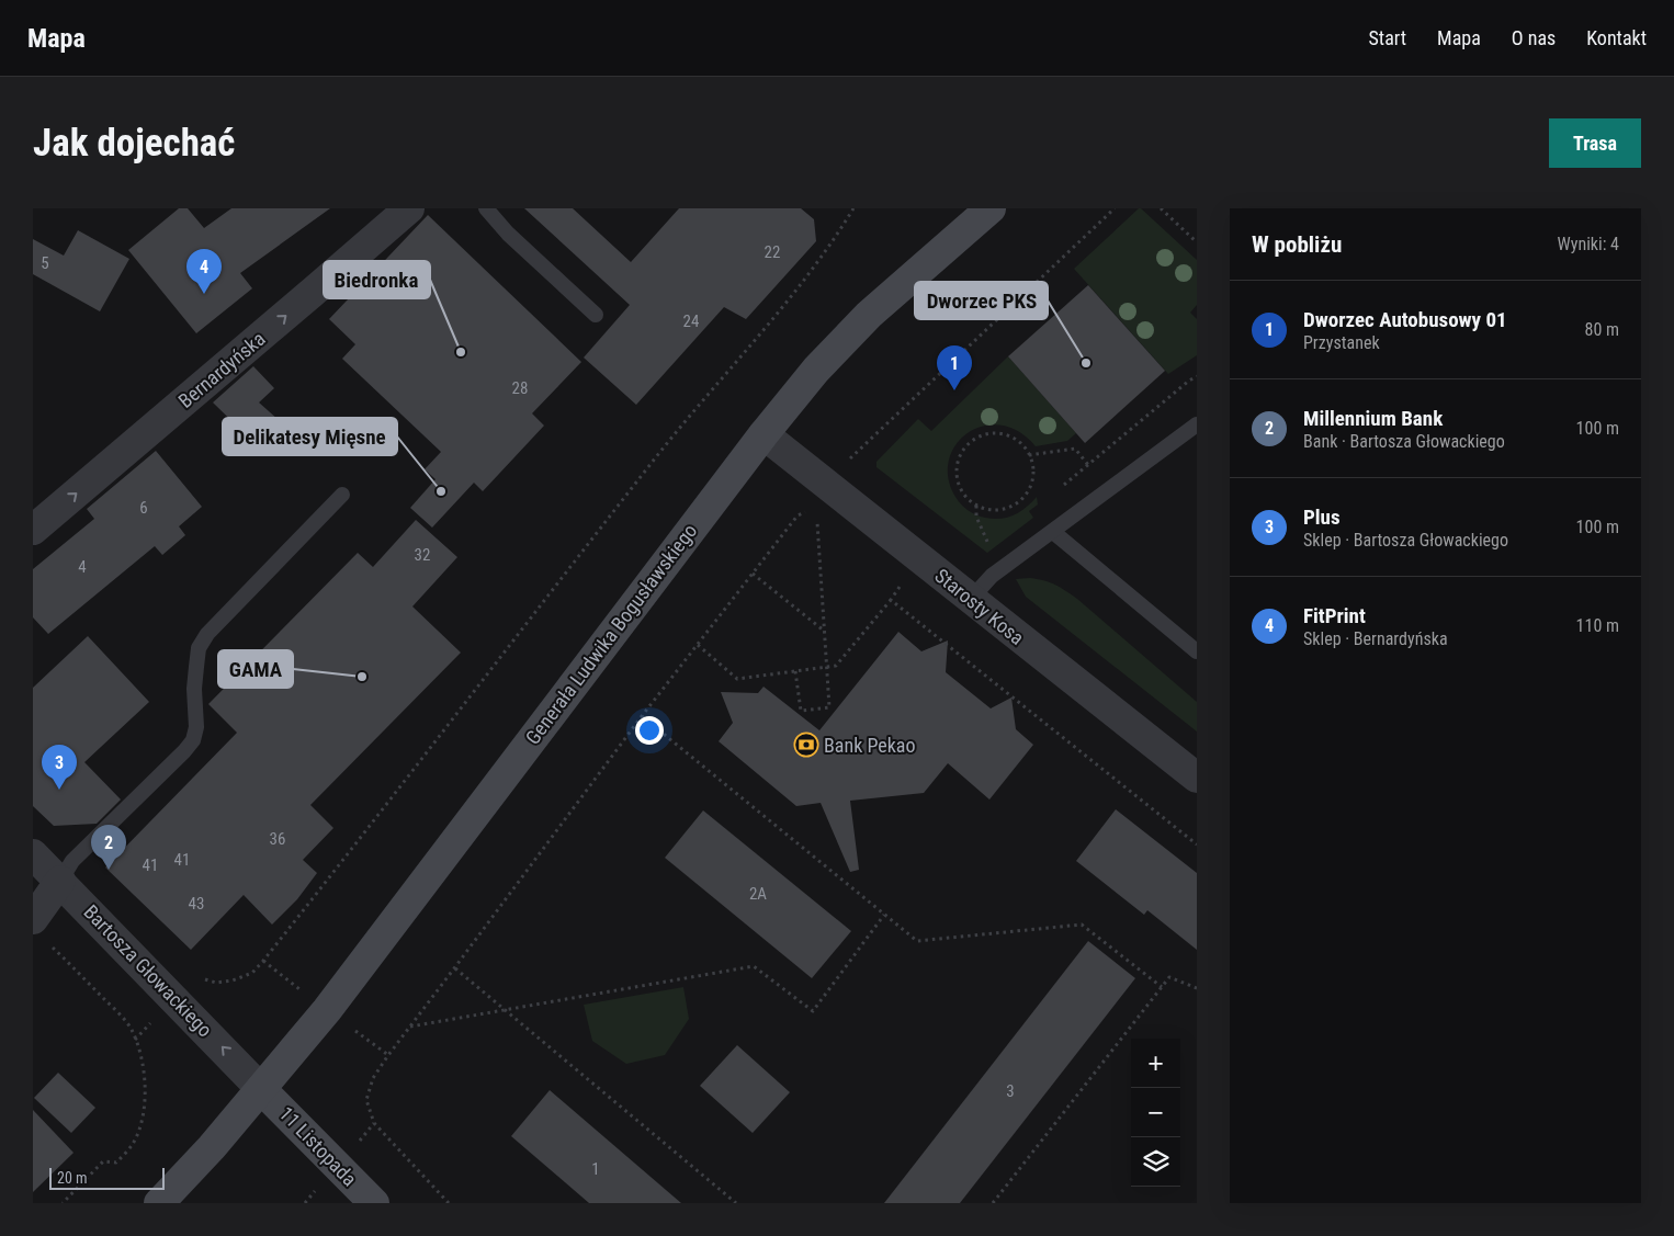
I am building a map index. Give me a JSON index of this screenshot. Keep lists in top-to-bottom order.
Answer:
{
  "streets": {
    "street": [
      "Bernardyńska",
      "Starosty Kosa",
      "Generała Ludwika Bogusławskiego",
      "Bartosza Głowackiego",
      "11 Listopada"
    ]
  },
  "crossings": [
    ["Starosty Kosa", "Generała Ludwika Bogusławskiego"],
    ["Generała Ludwika Bogusławskiego", "Bartosza Głowackiego"],
    ["Generała Ludwika Bogusławskiego", "11 Listopada"],
    ["Bartosza Głowackiego", "11 Listopada"]
  ],
  "one_way": ["Bernardyńska", "Bartosza Głowackiego"],
  "places": {
    "other": [
      "Biedronka",
      "Dworzec PKS",
      "Delikatesy Mięsne",
      "GAMA"
    ],
    "bank": ["Bank Pekao"]
  },
  "house_numbers": [
    "22",
    "5",
    "24",
    "28",
    "6",
    "32",
    "4",
    "36",
    "41",
    "41",
    "2A",
    "43",
    "3",
    "1"
  ],
  "scale_bar": "20 m",
  "page": {
    "header": "Mapa",
    "nav": [
      "Start",
      "Mapa",
      "O nas",
      "Kontakt"
    ],
    "buttons": "Trasa",
    "title": "Jak dojechać",
    "heading": ["W pobliżu", "Wyniki: 4"],
    "pins": [
      "4",
      "1",
      "3",
      "2"
    ],
    "list": [
      {
        "mark": "1",
        "name": "Dworzec Autobusowy 01",
        "note": "Przystanek",
        "value": "80 m"
      },
      {
        "mark": "2",
        "name": "Millennium Bank",
        "note": "Bank · Bartosza Głowackiego",
        "value": "100 m"
      },
      {
        "mark": "3",
        "name": "Plus",
        "note": "Sklep · Bartosza Głowackiego",
        "value": "100 m"
      },
      {
        "mark": "4",
        "name": "FitPrint",
        "note": "Sklep · Bernardyńska",
        "value": "110 m"
      }
    ],
    "map_buttons": ["+", "−"],
    "scale": "20 m"
  }
}
